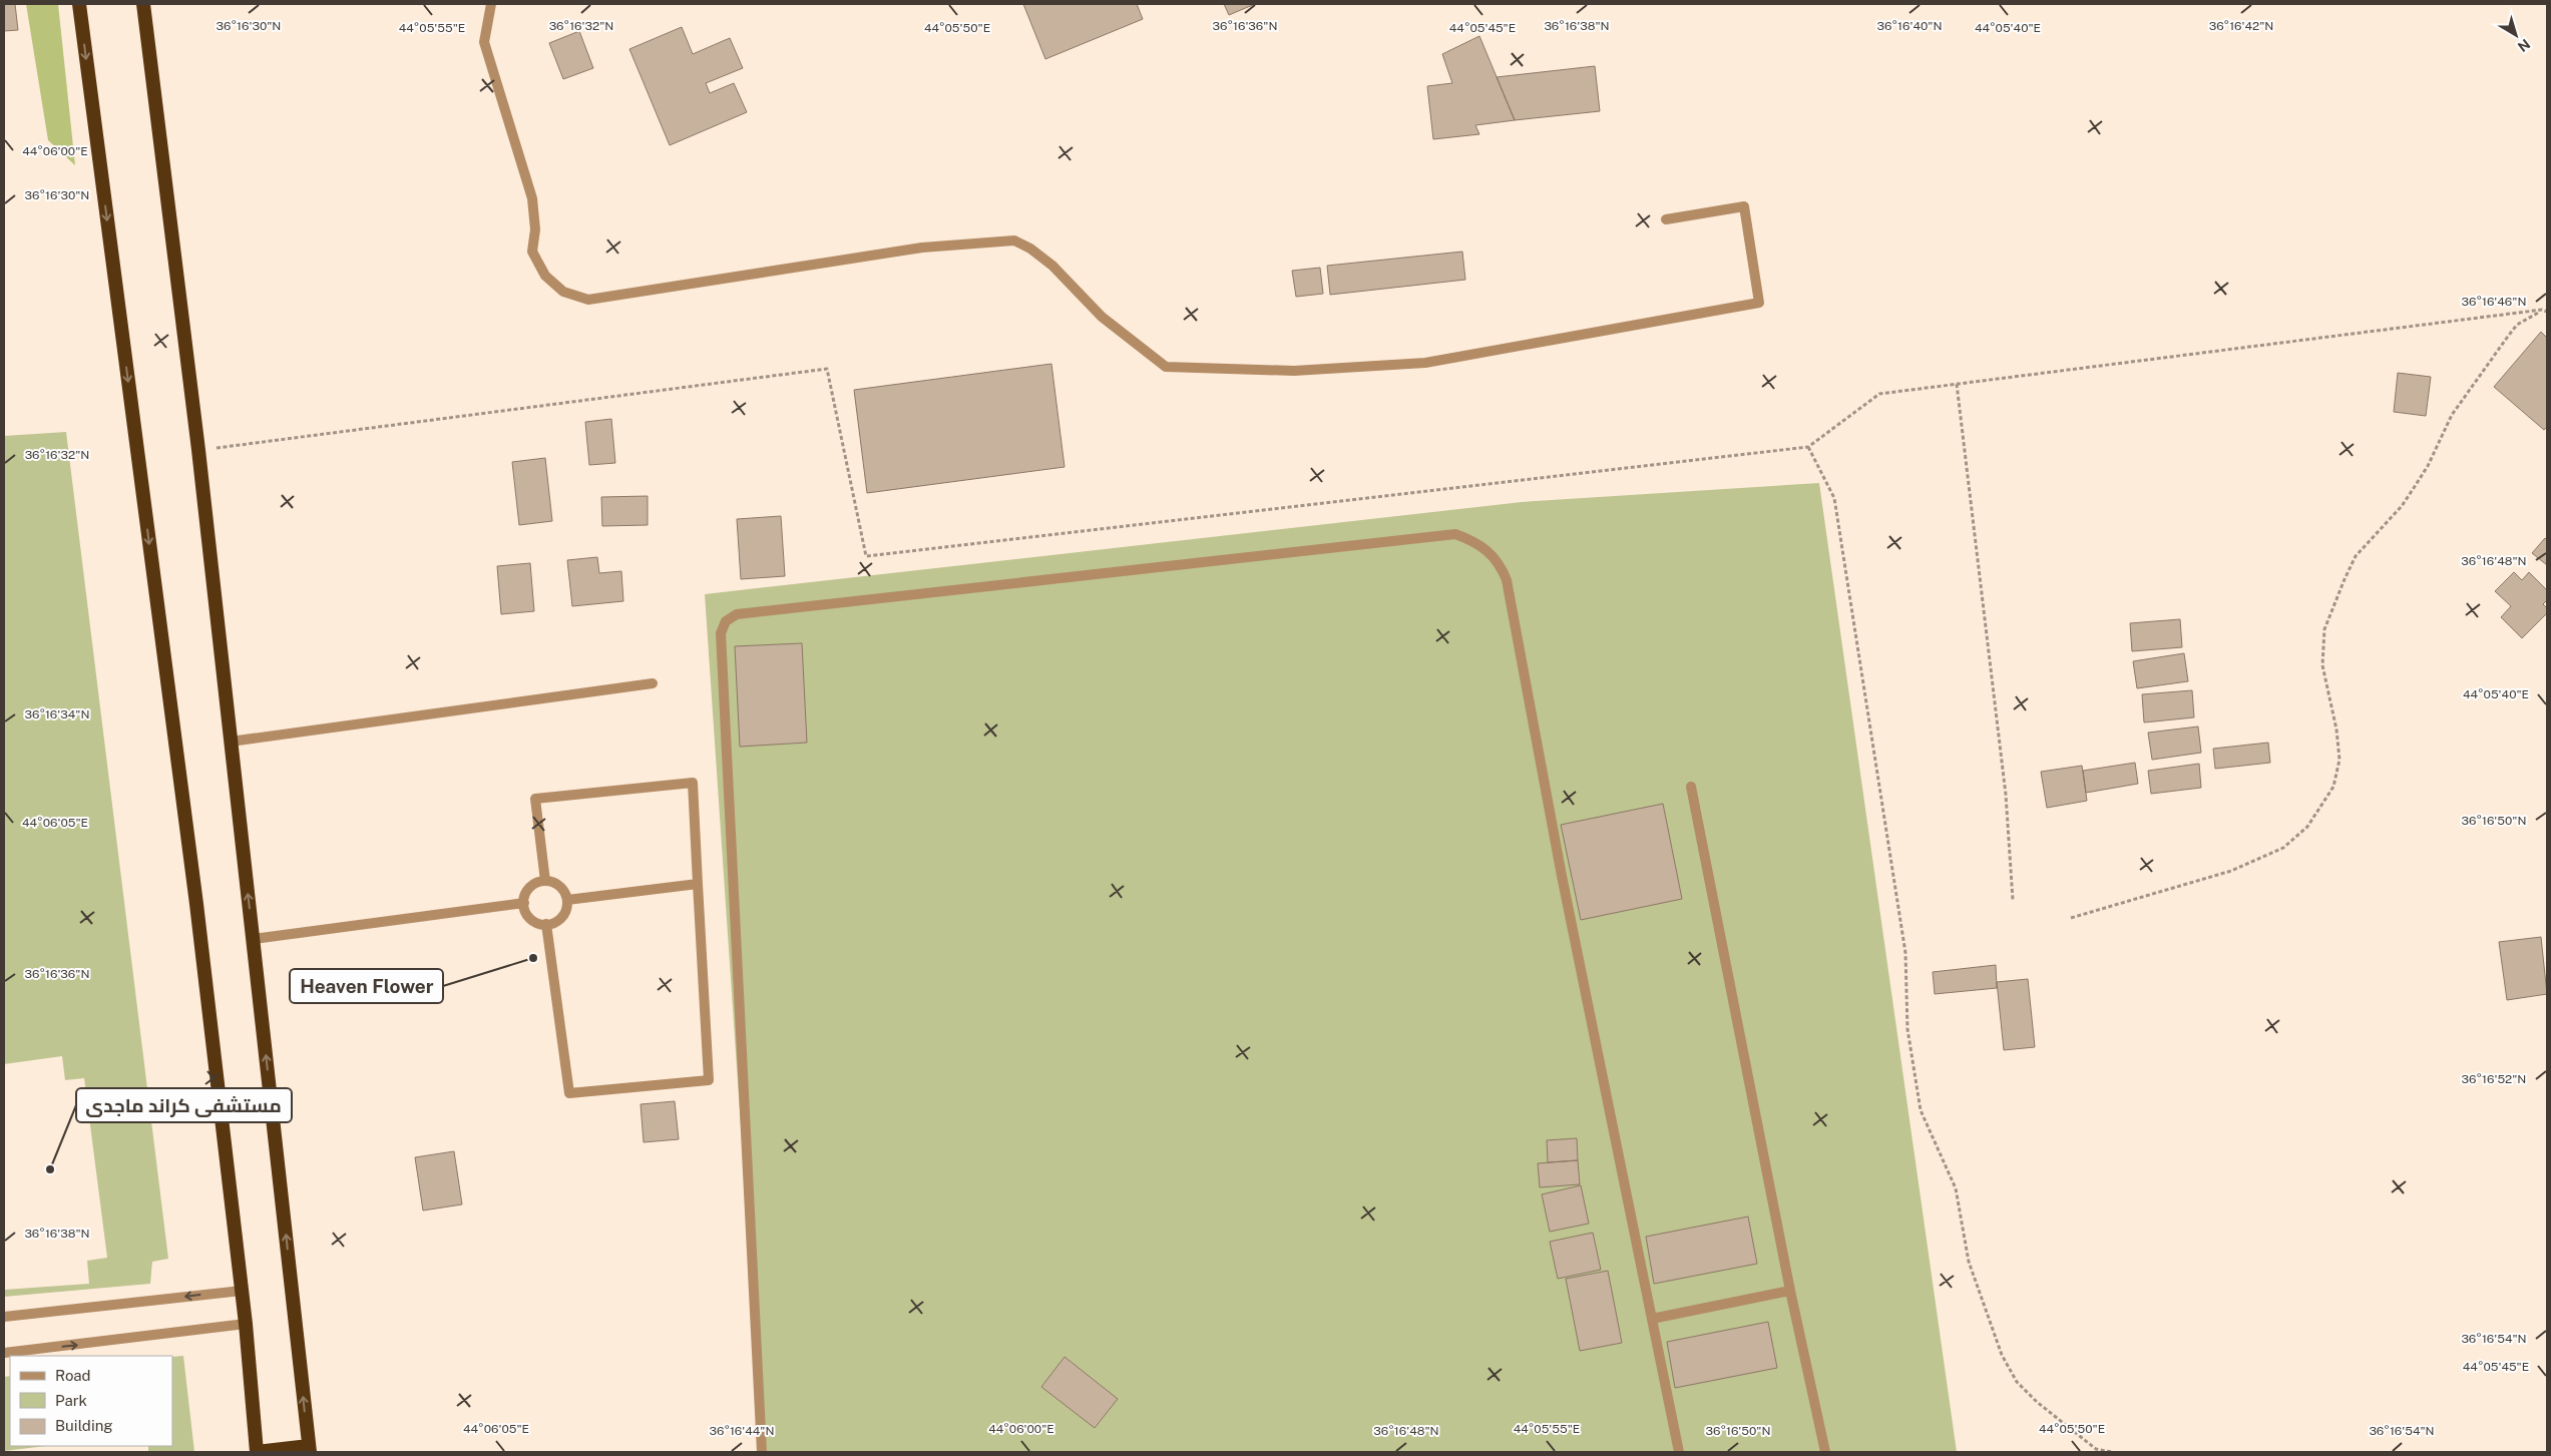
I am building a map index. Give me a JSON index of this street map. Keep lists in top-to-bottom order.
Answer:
{
  "places": ["Heaven Flower", "مستشفی کراند ماجدی"],
  "legend": ["Road", "Park", "Building"],
  "north": "bottom right",
  "coordinates": [
    "36°16'30\"N",
    "36°16'32\"N",
    "36°16'36\"N",
    "36°16'38\"N",
    "36°16'40\"N",
    "36°16'42\"N",
    "44°05'55\"E",
    "44°05'50\"E",
    "44°05'45\"E",
    "44°05'40\"E",
    "44°06'00\"E",
    "36°16'46\"N",
    "36°16'48\"N",
    "36°16'34\"N",
    "36°16'50\"N",
    "44°06'05\"E",
    "36°16'52\"N",
    "36°16'54\"N",
    "36°16'44\"N"
  ]
}
